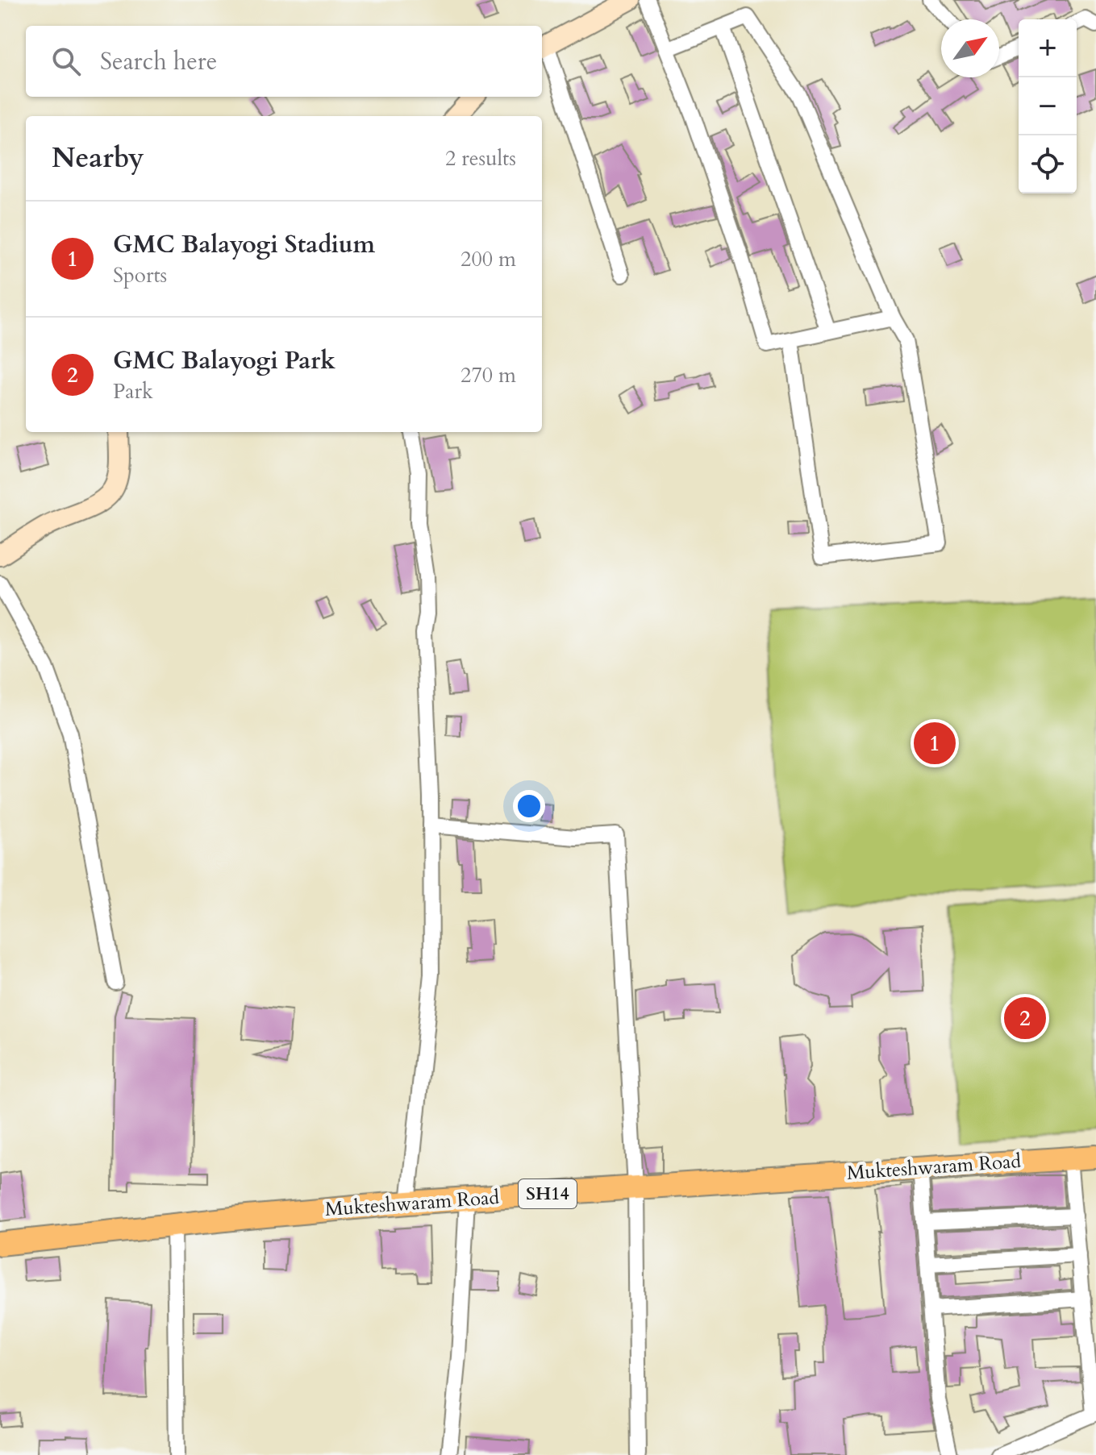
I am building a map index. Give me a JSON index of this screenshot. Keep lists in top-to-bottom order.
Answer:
{
  "streets": {
    "main road": ["Mukteshwaram Road", "SH14"]
  },
  "north": "top right",
  "page": {
    "map_buttons": ["+", "−"],
    "search": "Search here",
    "heading": ["Nearby", "2 results"],
    "list": [
      {
        "mark": "1",
        "name": "GMC Balayogi Stadium",
        "note": "Sports",
        "value": "200 m"
      },
      {
        "mark": "2",
        "name": "GMC Balayogi Park",
        "note": "Park",
        "value": "270 m"
      }
    ],
    "pins": ["1", "2"]
  }
}
